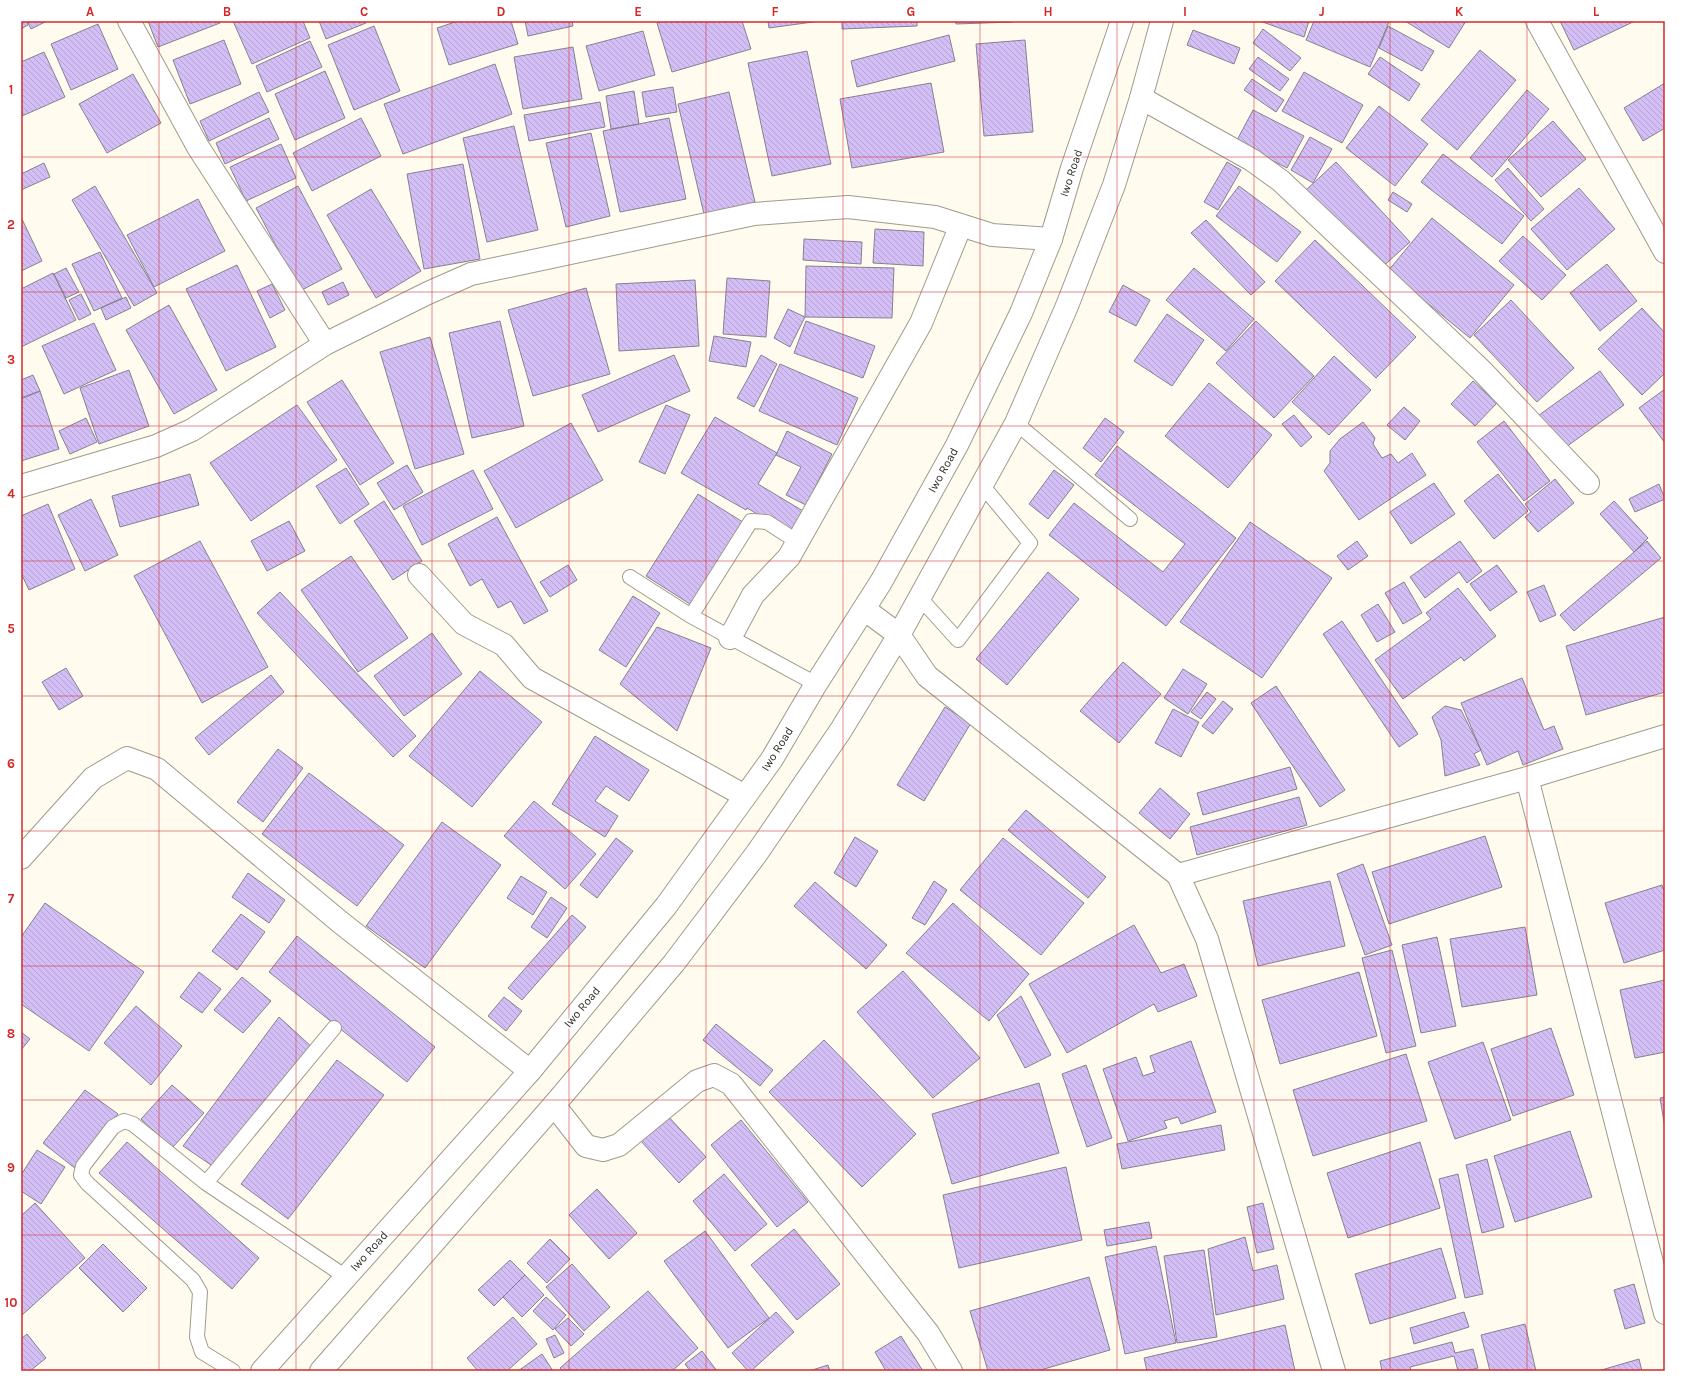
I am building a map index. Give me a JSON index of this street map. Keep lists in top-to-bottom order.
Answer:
{
  "streets": {
    "street": ["Iwo Road"]
  },
  "grid": {
    "columns": [
      "A",
      "B",
      "C",
      "D",
      "E",
      "F",
      "G",
      "H",
      "I",
      "J",
      "K",
      "L"
    ],
    "rows": [
      "1",
      "2",
      "3",
      "4",
      "5",
      "6",
      "7",
      "8",
      "9",
      "10"
    ]
  }
}
